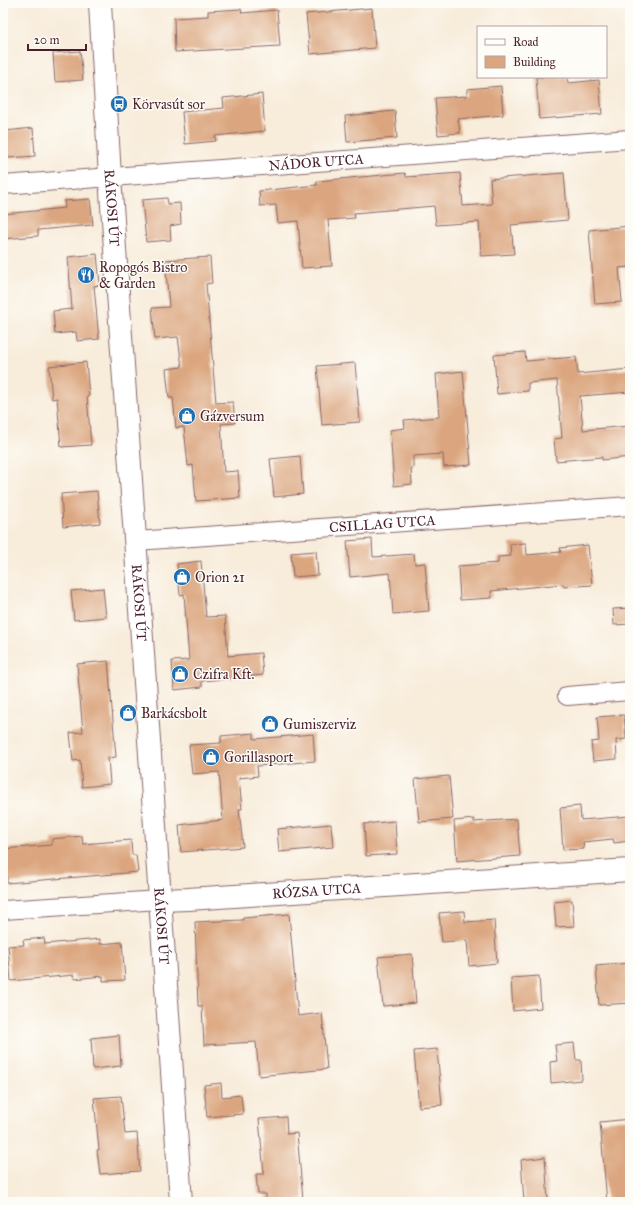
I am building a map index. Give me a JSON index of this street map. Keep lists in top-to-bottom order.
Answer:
{
  "streets": {
    "main road": ["RÁKOSI ÚT", "RÓZSA UTCA"],
    "street": ["NÁDOR UTCA", "CSILLAG UTCA"]
  },
  "crossings": [
    ["NÁDOR UTCA", "RÁKOSI ÚT"],
    ["RÁKOSI ÚT", "CSILLAG UTCA"],
    ["RÁKOSI ÚT", "RÓZSA UTCA"]
  ],
  "places": {
    "bus stop": ["Körvasút sor"],
    "restaurant": ["Ropogós Bistro & Garden"],
    "shop": [
      "Gázversum",
      "Orion 21",
      "Czifra Kft.",
      "Barkácsbolt",
      "Gumiszerviz",
      "Gorillasport"
    ]
  },
  "legend": ["Road", "Building"],
  "scale_bar": "20 m"
}
